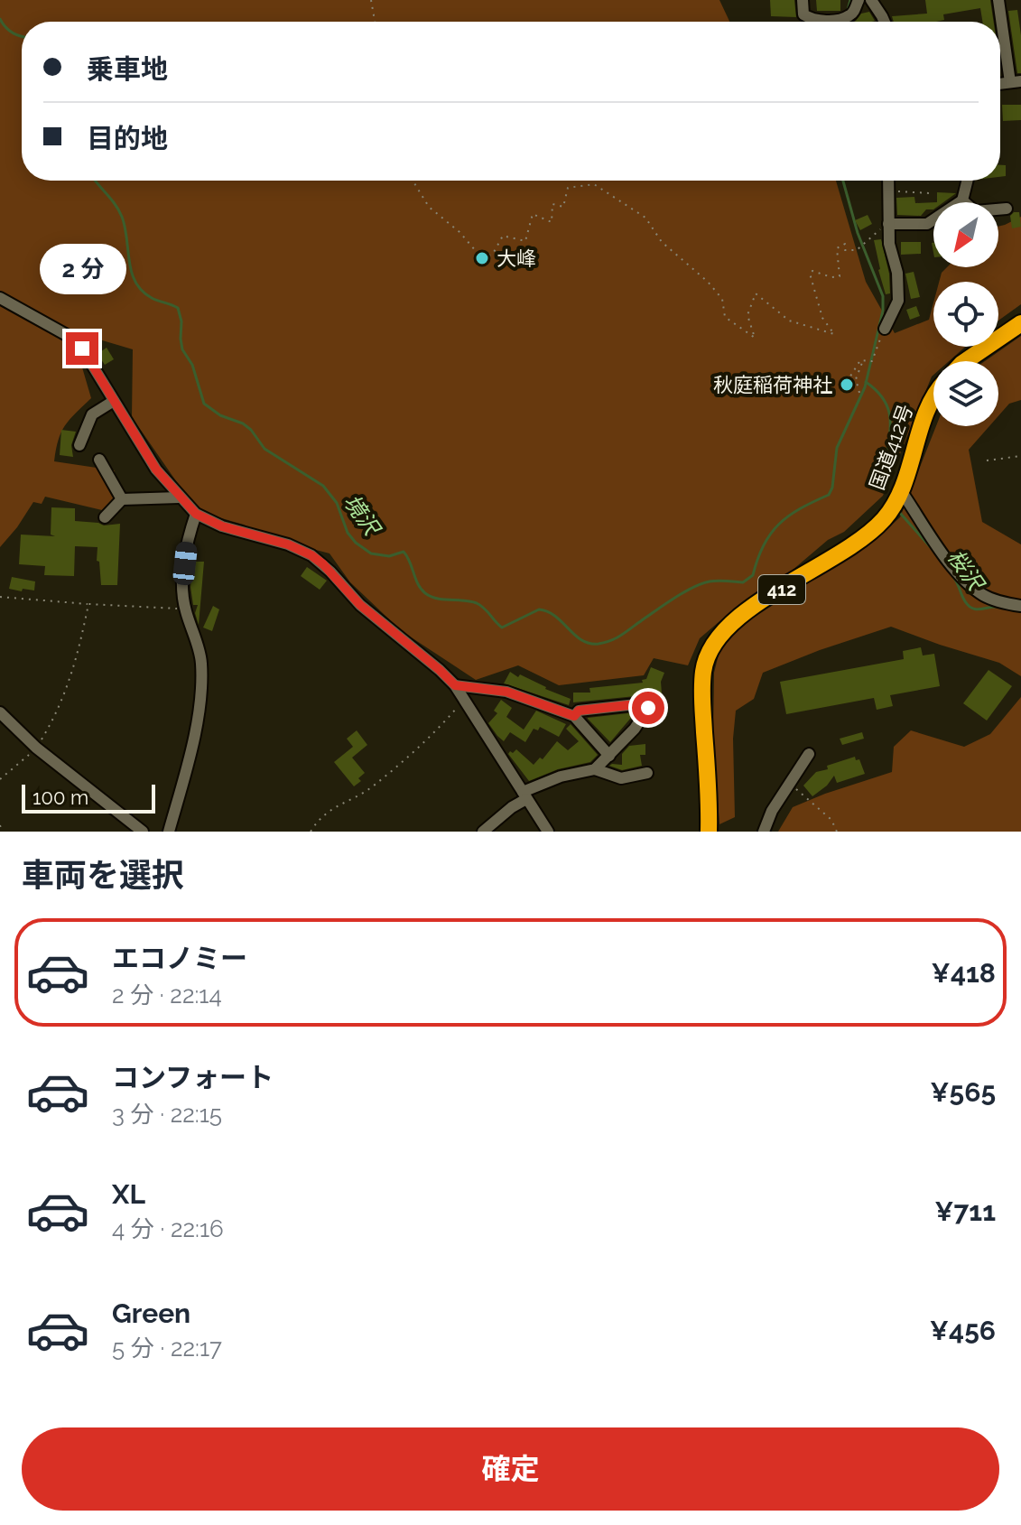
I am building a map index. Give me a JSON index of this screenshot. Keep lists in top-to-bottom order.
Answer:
{
  "streets": {
    "highway": ["国道412号", "412"]
  },
  "water": ["境沢", "桜沢"],
  "places": ["大峰", "秋庭稲荷神社"],
  "scale_bar": "100 m",
  "north": "bottom left",
  "page": {
    "banner": ["乗車地", "目的地"],
    "bubble": "2 分",
    "scale": "100 m",
    "heading": "車両を選択",
    "list": [
      {
        "name": "エコノミー",
        "note": "2 分 · 22:14",
        "value": "¥418"
      },
      {
        "name": "コンフォート",
        "note": "3 分 · 22:15",
        "value": "¥565"
      },
      {
        "name": "XL",
        "note": "4 分 · 22:16",
        "value": "¥711"
      },
      {
        "name": "Green",
        "note": "5 分 · 22:17",
        "value": "¥456"
      }
    ],
    "buttons": "確定"
  }
}
